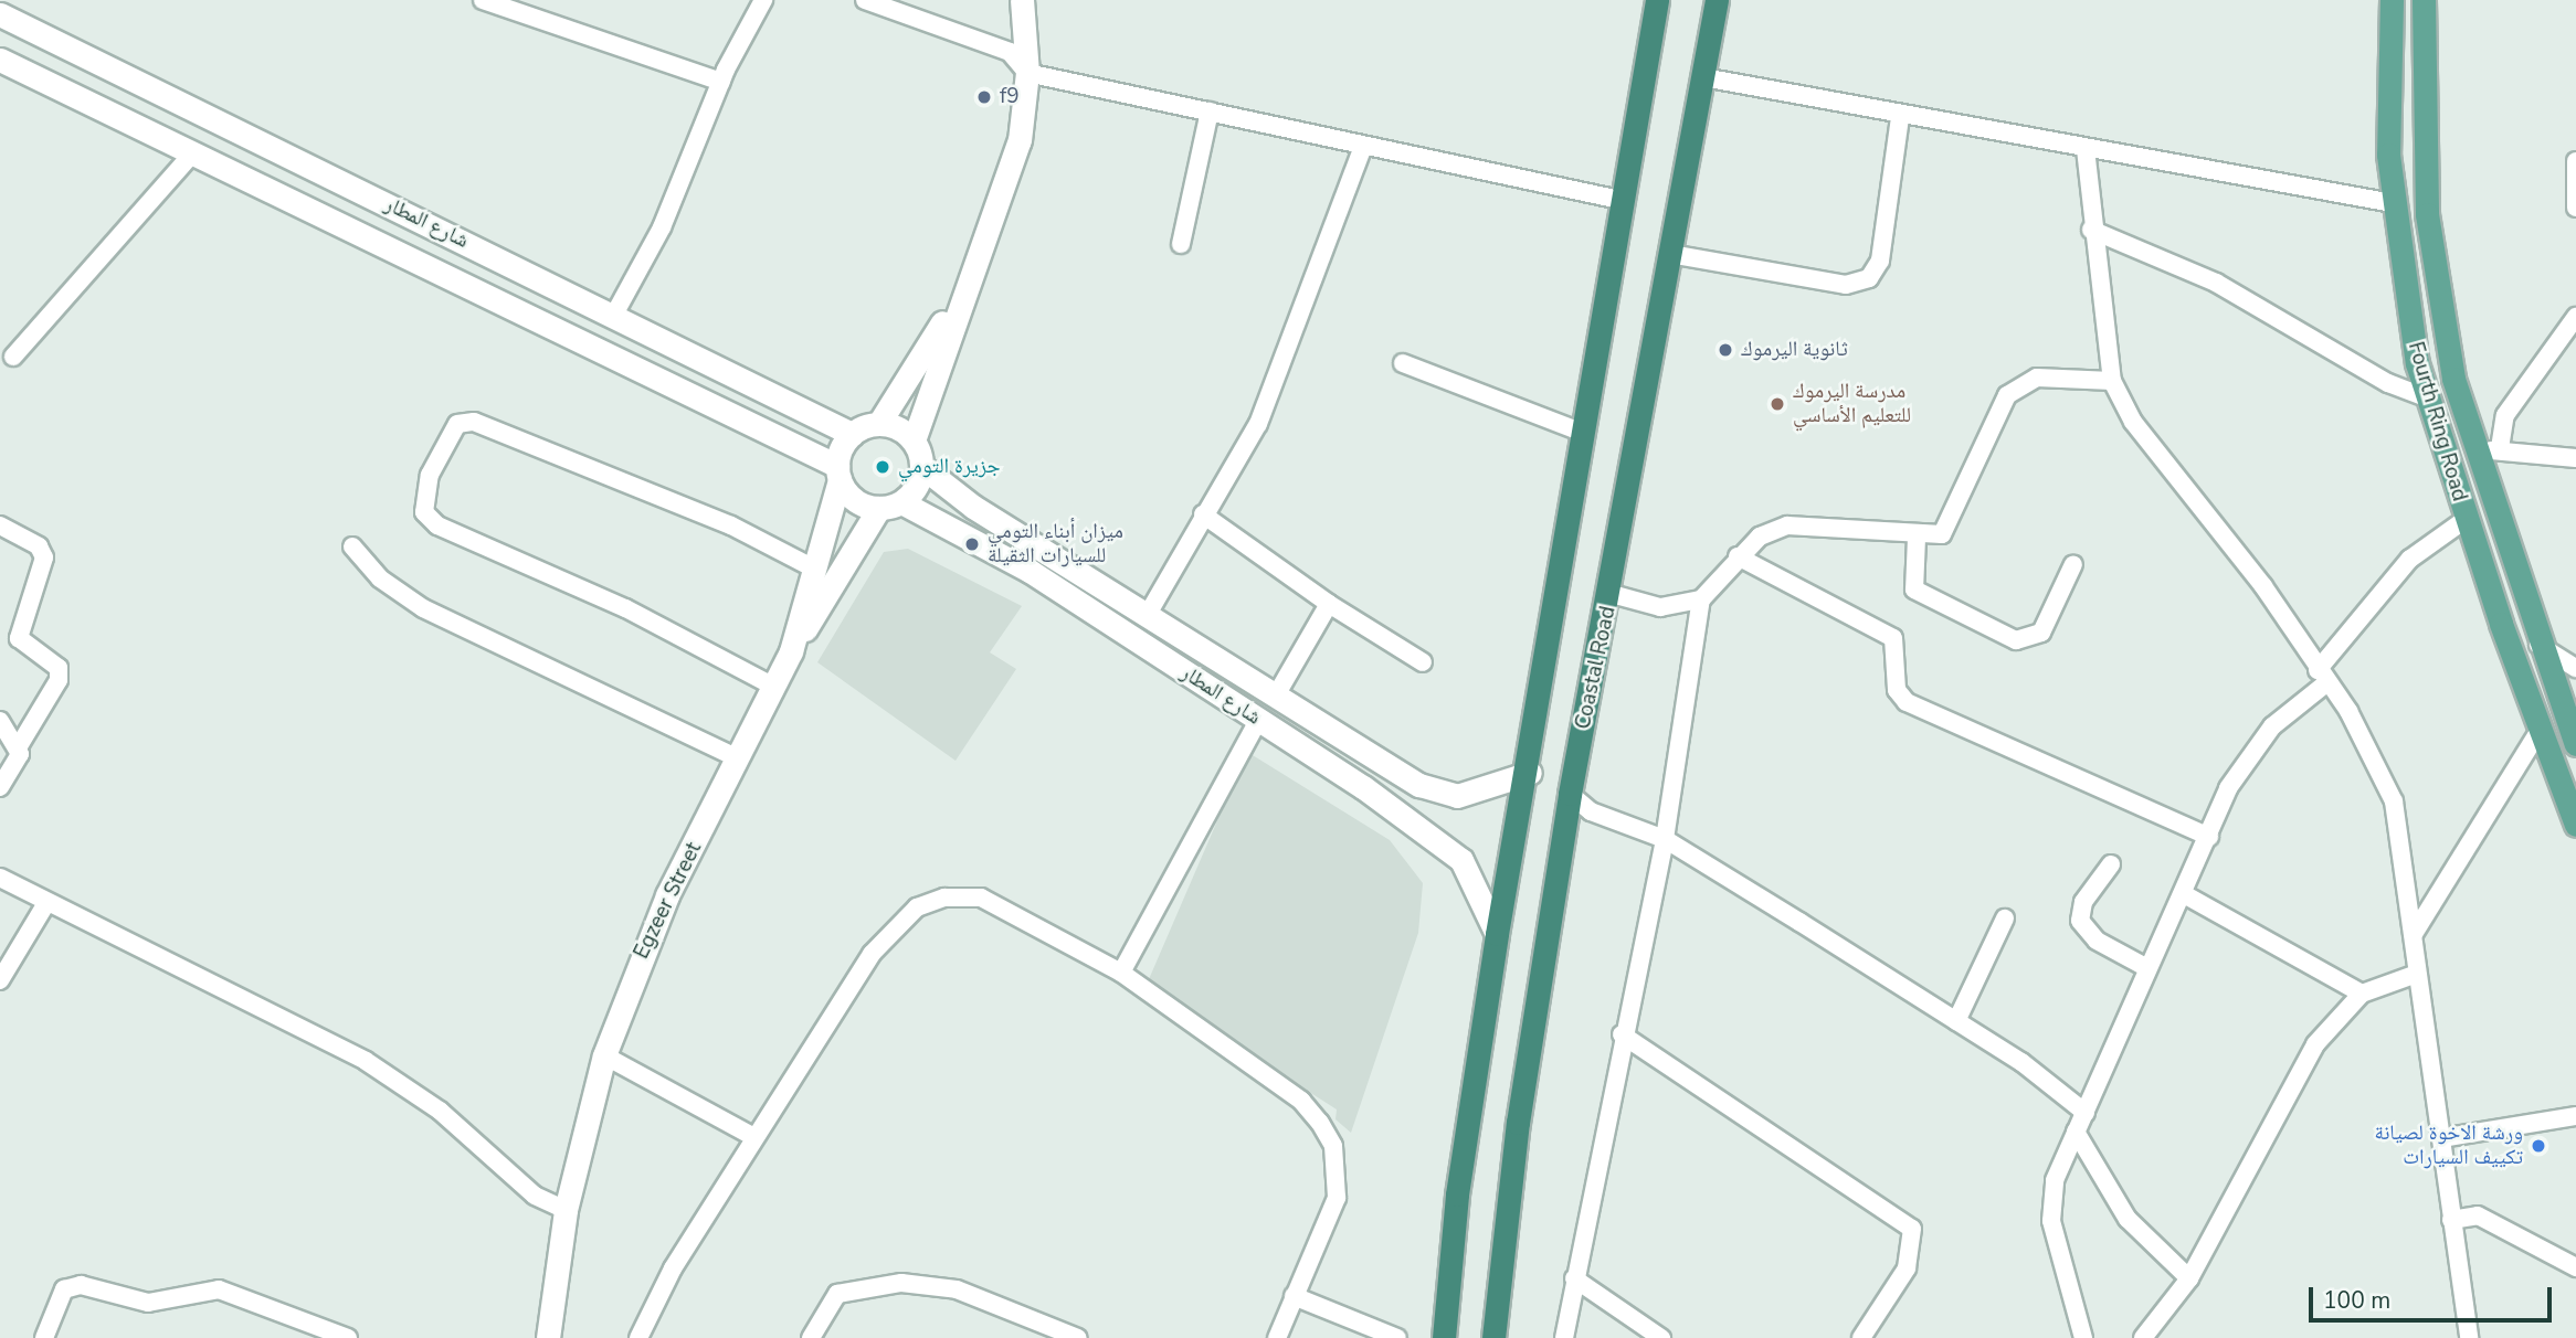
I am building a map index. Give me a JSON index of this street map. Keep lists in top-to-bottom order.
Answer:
{
  "streets": {
    "highway": ["Coastal Road"],
    "main road": ["Fourth Ring Road"],
    "street": ["شارع المطار", "Egzeer Street"]
  },
  "crossings": [
    ["شارع المطار", "Egzeer Street"]
  ],
  "places": [
    "f9",
    "ثانوية اليرموك",
    "مدرسة اليرموك للتعليم الأساسي",
    "جزيرة التومي",
    "ميزان أبناء التومي للسيارات الثقيلة",
    "ورشة الاخوة لصيانة تكييف السيارات"
  ],
  "scale_bar": "100 m"
}
